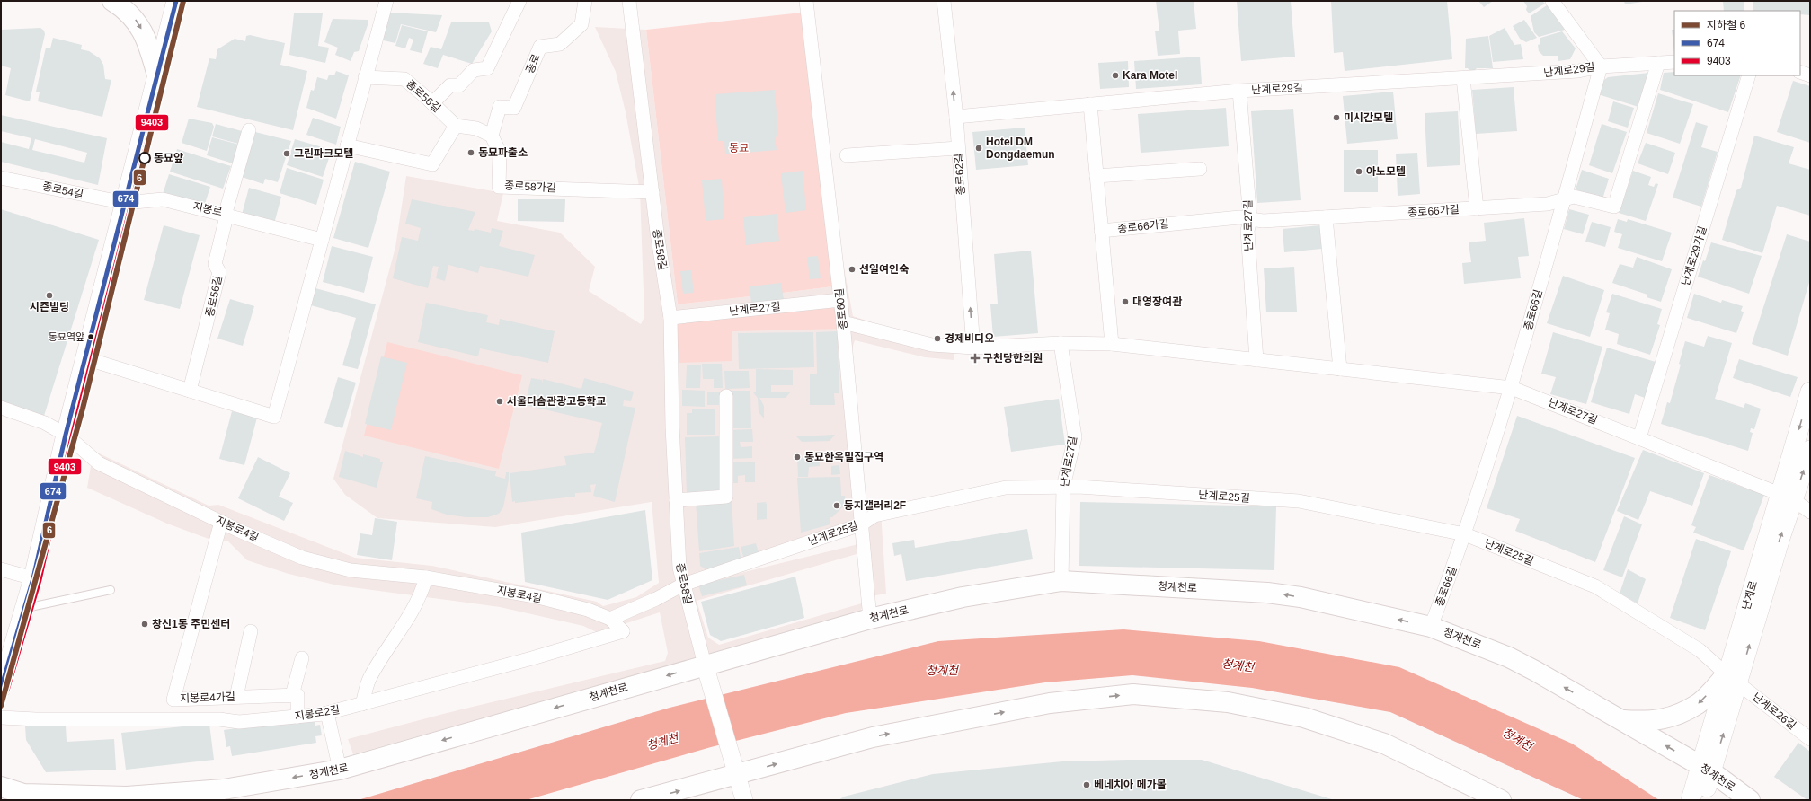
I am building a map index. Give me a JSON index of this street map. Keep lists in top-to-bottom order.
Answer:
{
  "streets": {
    "main road": ["청계천로", "난계로"],
    "street": [
      "종로",
      "난계로29길",
      "종로56길",
      "종로62길",
      "종로58가길",
      "종로54길",
      "지봉로",
      "종로66가길",
      "난계로27길",
      "종로58길",
      "난계로29가길",
      "종로60길",
      "종로66길",
      "난계로25길",
      "지봉로4길",
      "지봉로4가길",
      "난계로26길",
      "지봉로2길"
    ]
  },
  "crossings": [
    ["종로", "종로58가길"],
    ["난계로29길", "종로62길"],
    ["난계로29길", "종로66가길"],
    ["난계로29길", "난계로27길"],
    ["난계로29길", "종로66길"],
    ["종로56길", "지봉로"],
    ["종로62길", "난계로27길"],
    ["종로58가길", "종로58길"],
    ["종로54길", "지봉로"],
    ["종로66가길", "난계로27길"],
    ["종로66가길", "종로66길"],
    ["난계로27길", "종로58길"],
    ["난계로27길", "난계로29가길"],
    ["난계로27길", "종로60길"],
    ["난계로27길", "종로66길"],
    ["난계로27길", "난계로25길"],
    ["난계로27길", "청계천로"],
    ["난계로27길", "난계로"],
    ["종로58길", "난계로25길"],
    ["종로58길", "청계천로"],
    ["종로60길", "난계로25길"],
    ["종로60길", "청계천로"],
    ["종로66길", "난계로25길"],
    ["종로66길", "청계천로"],
    ["난계로25길", "난계로"],
    ["난계로25길", "난계로26길"],
    ["지봉로4길", "지봉로4가길"],
    ["지봉로4길", "지봉로2길"],
    ["청계천로", "난계로"],
    ["난계로", "난계로26길"]
  ],
  "one_way": ["종로62길"],
  "water": ["청계천"],
  "parks": ["동묘"],
  "places": {
    "other": [
      "Kara Motel",
      "미시간모텔",
      "Hotel DM Dongdaemun",
      "동묘파출소",
      "그린파크모텔",
      "동묘앞",
      "아노모텔",
      "선일여인숙",
      "시즌빌딩",
      "대영장여관",
      "동묘역앞",
      "경제비디오",
      "서울다솜관광고등학교",
      "동묘한옥밀집구역",
      "둥지갤러리2F",
      "창신1동 주민센터",
      "베네치아 메가몰"
    ],
    "health": ["구천당한의원"]
  },
  "lines": ["metro line 6", "transit line 674", "transit line 9403"],
  "legend": ["지하철 6", "674", "9403"]
}
